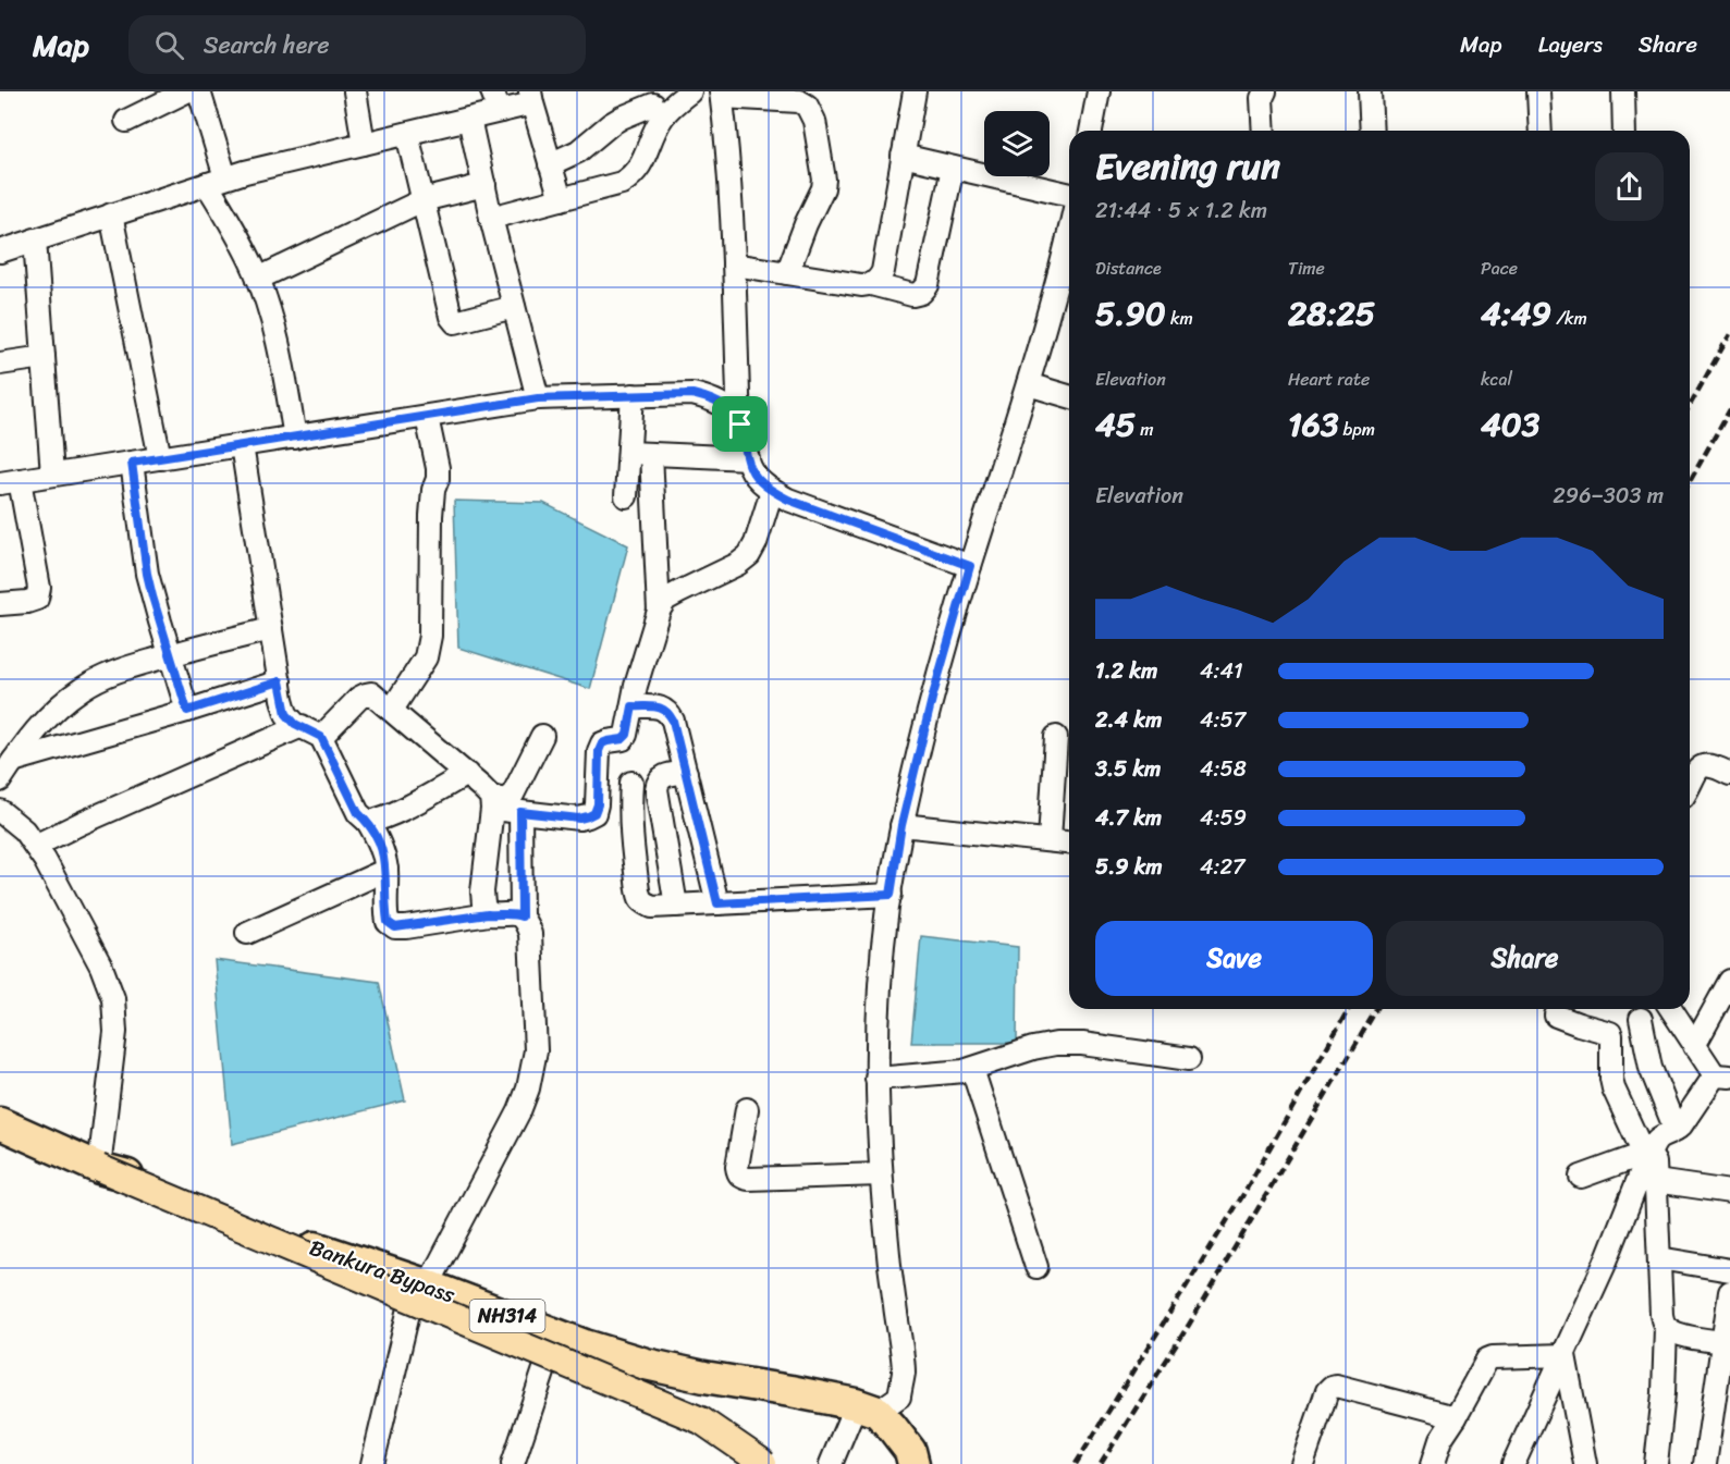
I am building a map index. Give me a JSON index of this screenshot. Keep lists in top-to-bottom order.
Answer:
{
  "streets": {
    "highway": ["Bankura Bypass", "NH314"]
  },
  "page": {
    "header": "Map",
    "search": "Search here",
    "nav": ["Map", "Layers", "Share"],
    "heading": ["Evening run", "21:44 · 5 × 1.2 km"],
    "stats": [
      ["Distance", "5.90 km"],
      ["Time", "28:25"],
      ["Pace", "4:49 /km"],
      ["Elevation", "45 m"],
      ["Heart rate", "163 bpm"],
      ["kcal", "403"]
    ],
    "chart": ["Elevation", "296–303 m"],
    "list": [
      {
        "name": "1.2 km",
        "note": "4:41"
      },
      {
        "name": "2.4 km",
        "note": "4:57"
      },
      {
        "name": "3.5 km",
        "note": "4:58"
      },
      {
        "name": "4.7 km",
        "note": "4:59"
      },
      {
        "name": "5.9 km",
        "note": "4:27"
      }
    ],
    "buttons": ["Save", "Share"]
  }
}
